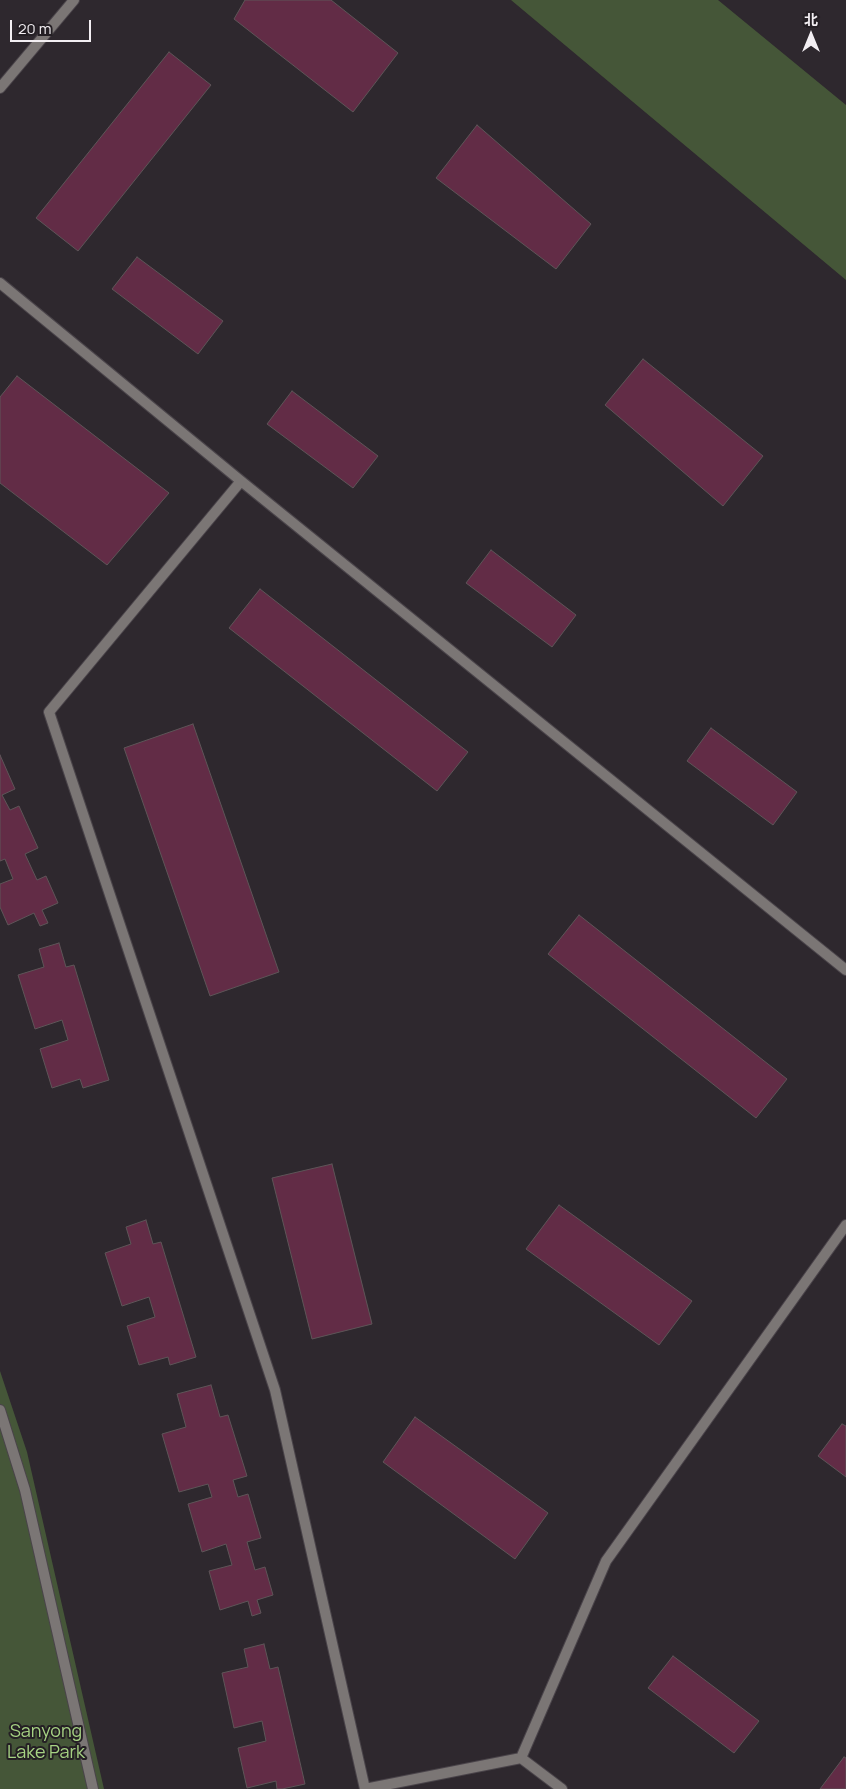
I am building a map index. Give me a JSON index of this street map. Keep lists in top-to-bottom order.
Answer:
{
  "parks": ["Sanyong Lake Park"],
  "scale_bar": "20 m",
  "north": "top"
}
